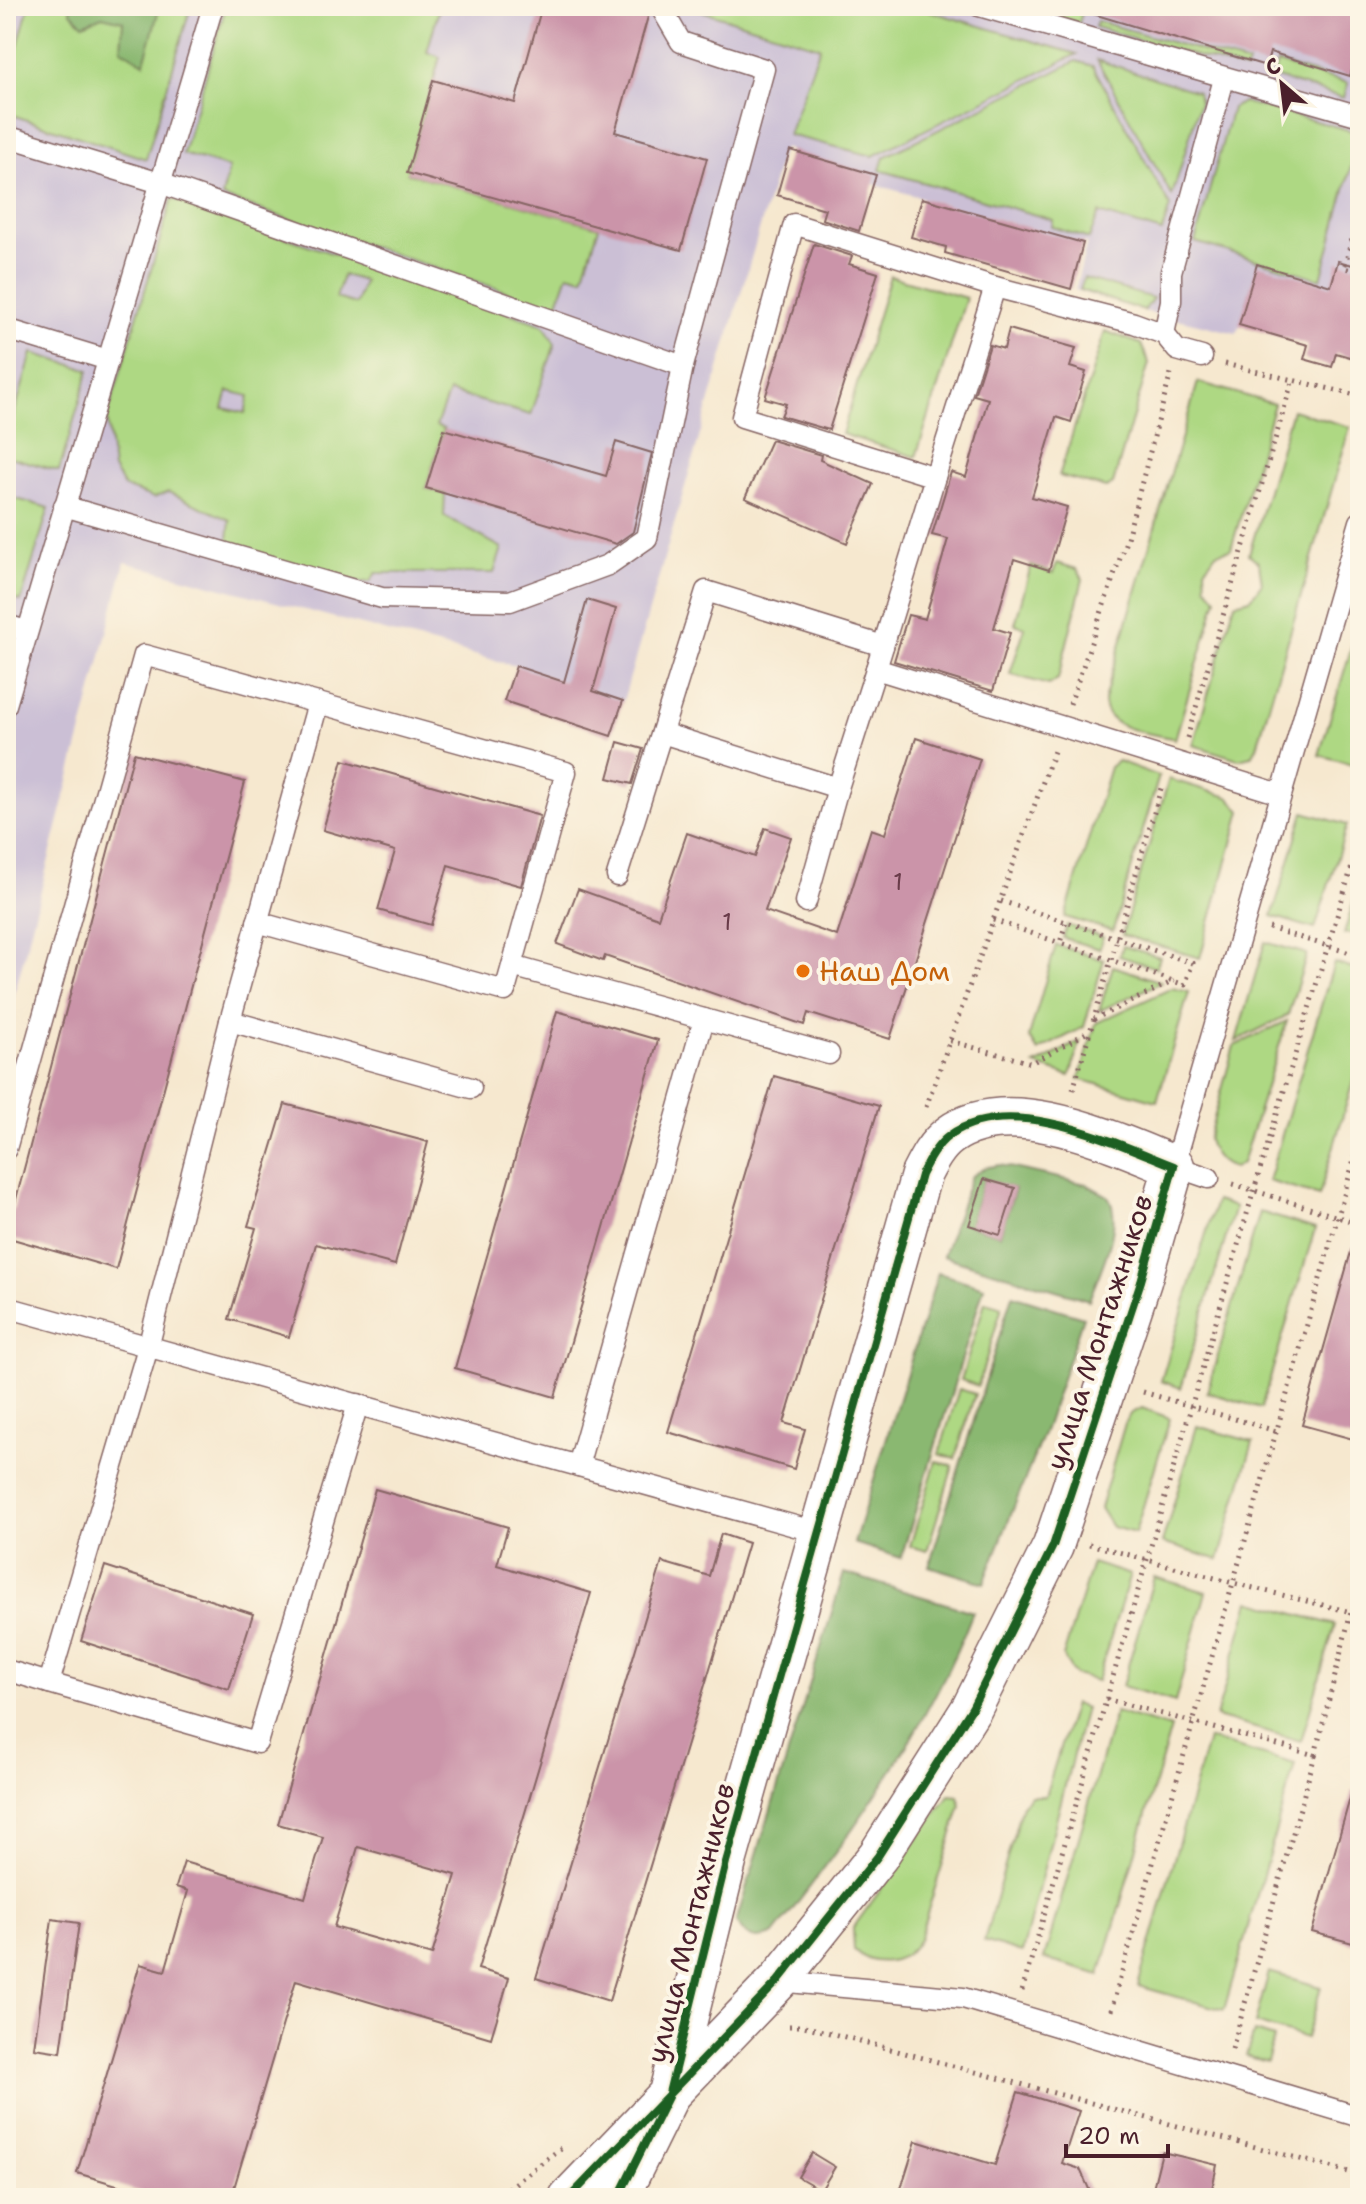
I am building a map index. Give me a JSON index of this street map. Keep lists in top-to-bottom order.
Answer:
{
  "streets": {
    "street": ["улица Монтажников"]
  },
  "places": ["Наш Дом"],
  "house_numbers": ["1", "1"],
  "scale_bar": "20 m",
  "north": "top left"
}
